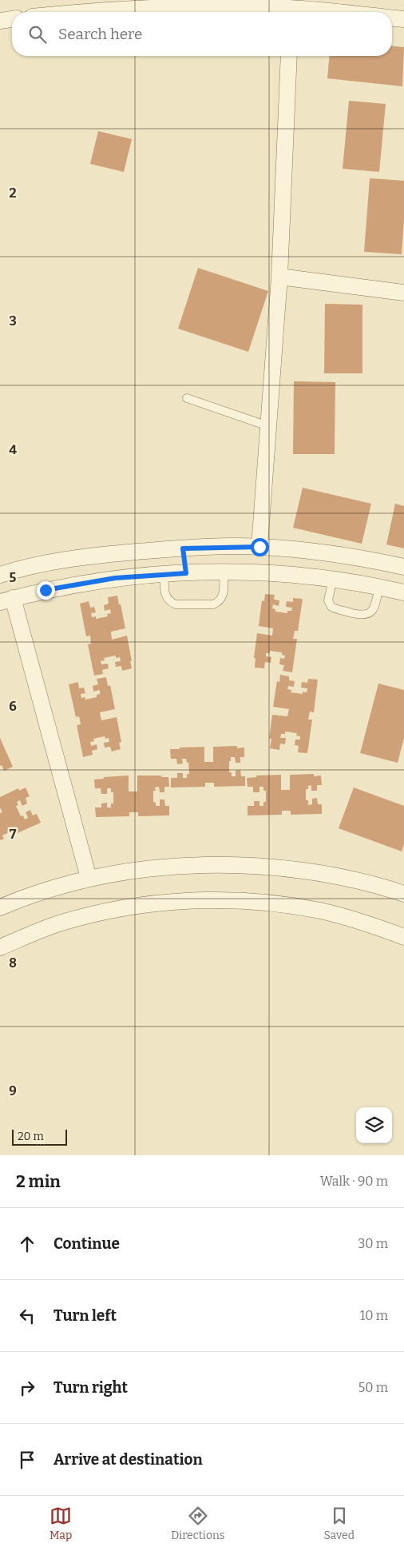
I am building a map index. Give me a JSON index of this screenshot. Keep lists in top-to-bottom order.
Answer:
{
  "scale_bar": "20 m",
  "page": {
    "search": "Search here",
    "scale": "20 m",
    "heading": ["2 min", "Walk · 90 m"],
    "list": [
      ["Continue", "30 m"],
      ["Turn left", "10 m"],
      ["Turn right", "50 m"],
      "Arrive at destination"
    ],
    "nav": ["Map", "Directions", "Saved"]
  },
  "grid": {
    "rows": [
      "2",
      "3",
      "4",
      "5",
      "6",
      "7",
      "8",
      "9"
    ]
  }
}
